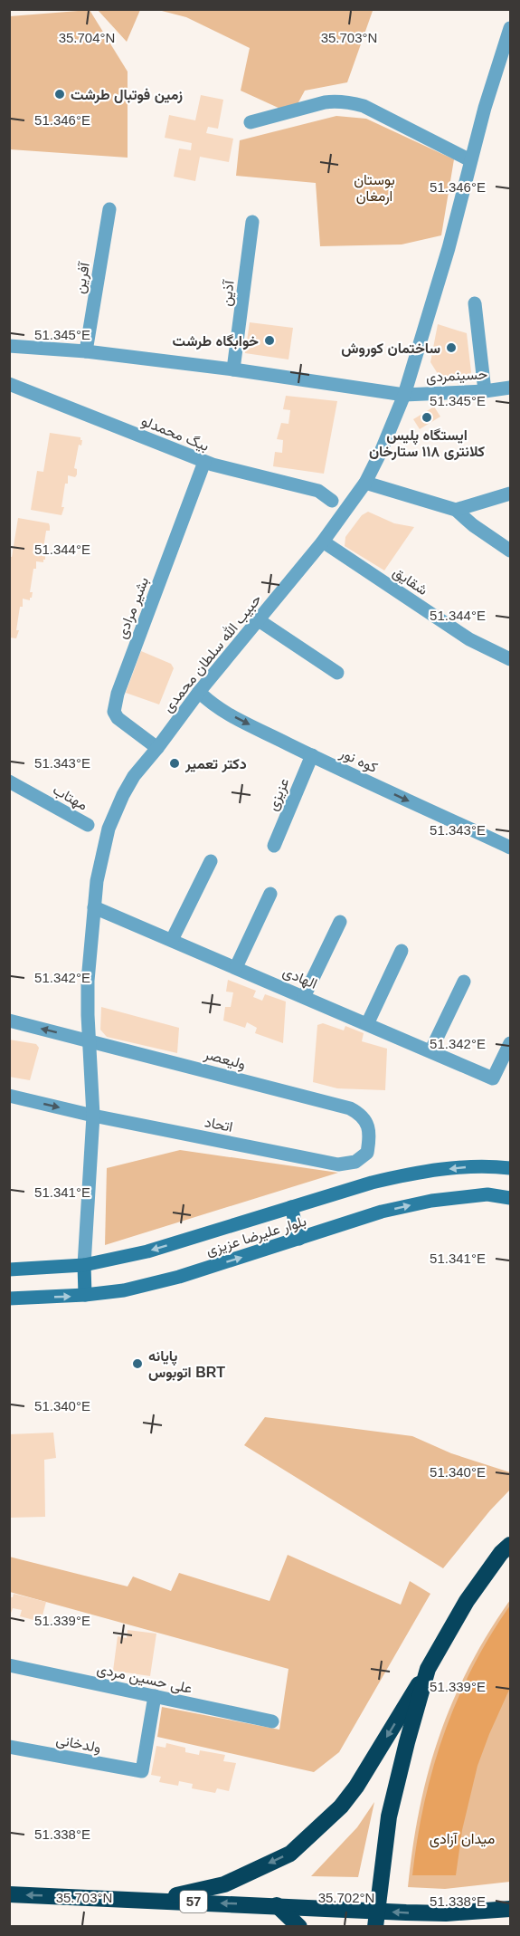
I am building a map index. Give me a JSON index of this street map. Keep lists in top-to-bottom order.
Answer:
{
  "streets": {
    "highway": ["57"],
    "main road": ["بلوار علیرضا عزیزی"],
    "street": [
      "آفرین",
      "آذین",
      "حسینمردی",
      "بیگ محمدلو",
      "شقایق",
      "بشیر مرادی",
      "حبیب الله سلطان محمدی",
      "کوه نور",
      "عزیزی",
      "مهتاب",
      "الهادی",
      "ولیعصر",
      "اتحاد",
      "علی حسین مردی",
      "ولدخانی"
    ]
  },
  "crossings": [
    ["آفرین", "حسینمردی"],
    ["آذین", "حسینمردی"],
    ["حسینمردی", "حبیب الله سلطان محمدی"],
    ["بیگ محمدلو", "بشیر مرادی"],
    ["شقایق", "حبیب الله سلطان محمدی"],
    ["بشیر مرادی", "حبیب الله سلطان محمدی"],
    ["حبیب الله سلطان محمدی", "کوه نور"],
    ["حبیب الله سلطان محمدی", "الهادی"],
    ["حبیب الله سلطان محمدی", "ولیعصر"],
    ["حبیب الله سلطان محمدی", "اتحاد"],
    ["حبیب الله سلطان محمدی", "بلوار علیرضا عزیزی"],
    ["کوه نور", "عزیزی"],
    ["ولیعصر", "اتحاد"],
    ["علی حسین مردی", "ولدخانی"]
  ],
  "one_way": ["کوه نور"],
  "parks": ["بوستان ارمغان", "میدان آزادی"],
  "places": [
    "زمین فوتبال طرشت",
    "خوابگاه طرشت",
    "ساختمان کوروش",
    "ایستگاه پلیس کلانتری ۱۱۸ ستارخان",
    "دکتر تعمیر",
    "پایانه اتوبوس BRT"
  ],
  "coordinates": [
    "35.704°N",
    "35.703°N",
    "51.346°E",
    "51.345°E",
    "51.344°E",
    "51.343°E",
    "51.342°E",
    "51.341°E",
    "51.340°E",
    "51.339°E",
    "51.338°E",
    "35.702°N"
  ]
}
